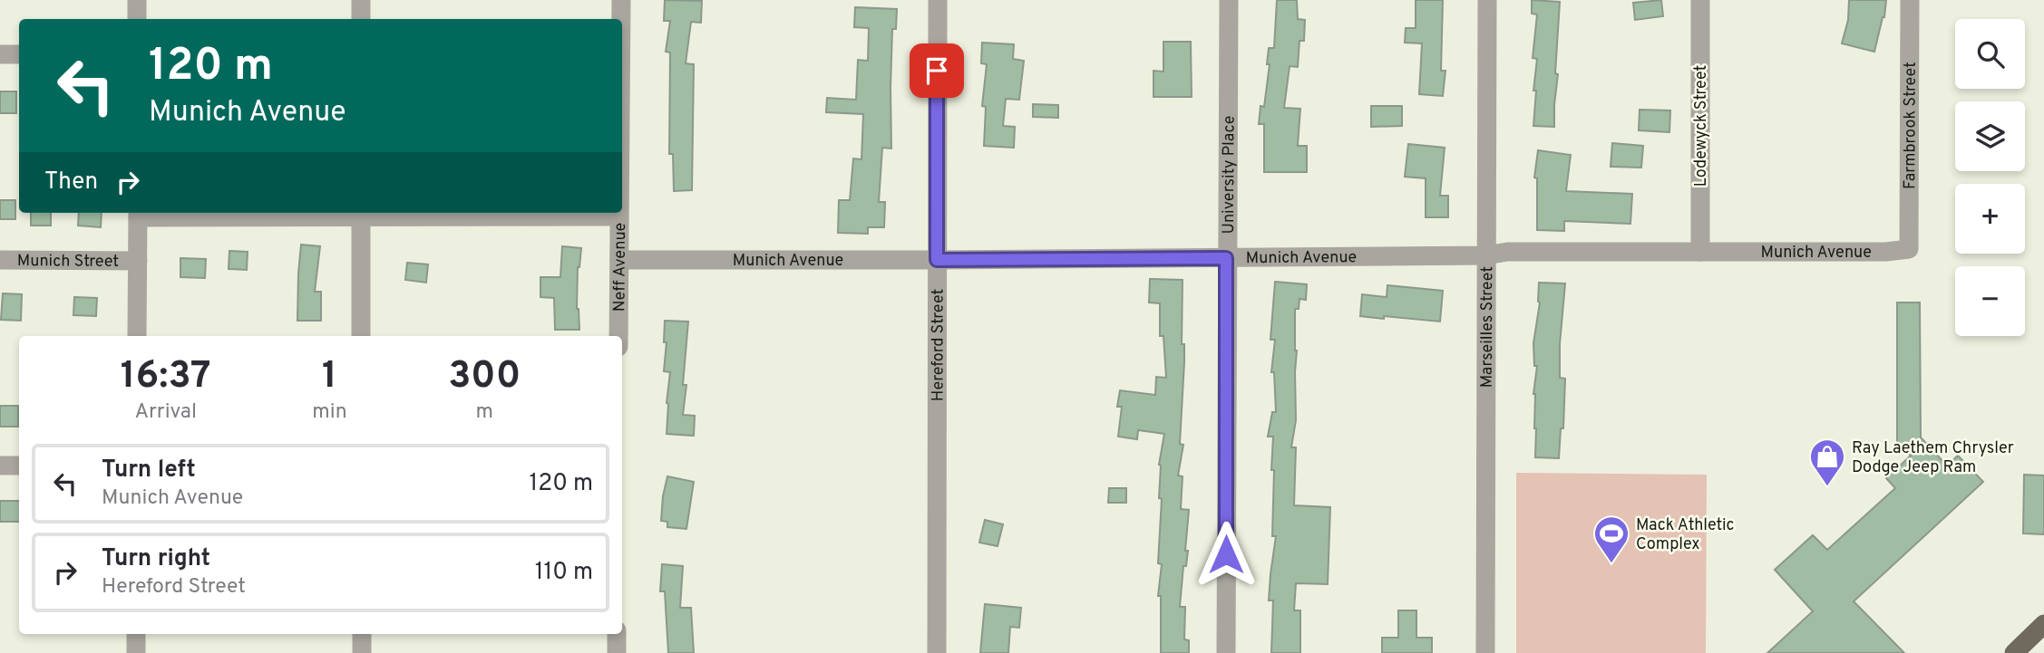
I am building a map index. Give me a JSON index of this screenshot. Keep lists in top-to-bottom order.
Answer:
{
  "streets": {
    "street": [
      "Farmbrook Street",
      "Lodewyck Street",
      "University Place",
      "Munich Avenue",
      "Munich Street",
      "Neff Avenue",
      "Marseilles Street",
      "Hereford Street"
    ]
  },
  "crossings": [
    ["Farmbrook Street", "Munich Avenue"],
    ["Lodewyck Street", "Munich Avenue"],
    ["University Place", "Munich Avenue"],
    ["Munich Avenue", "Neff Avenue"],
    ["Munich Avenue", "Marseilles Street"],
    ["Munich Avenue", "Hereford Street"]
  ],
  "places": {
    "shop": ["Ray Laethem Chrysler Dodge Jeep Ram"],
    "sports": ["Mack Athletic Complex"]
  },
  "page": {
    "map_buttons": ["+", "−"],
    "turn": ["120 m", "Munich Avenue"],
    "then": "Then",
    "eta": [
      "16:37",
      "Arrival",
      "1",
      "min",
      "300",
      "m"
    ],
    "list": [
      {
        "name": "Turn left",
        "note": "Munich Avenue",
        "value": "120 m"
      },
      {
        "name": "Turn right",
        "note": "Hereford Street",
        "value": "110 m"
      }
    ]
  }
}
